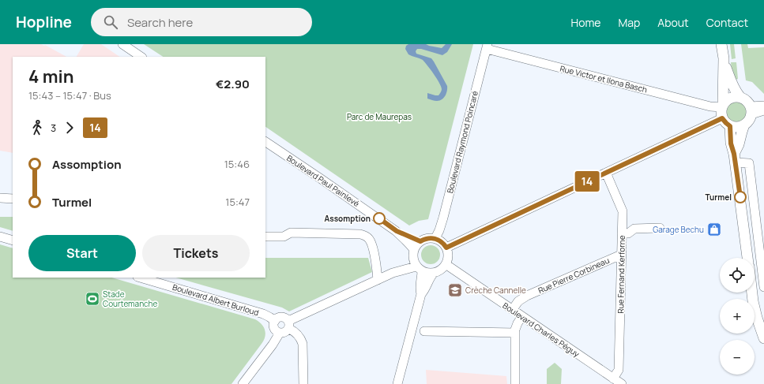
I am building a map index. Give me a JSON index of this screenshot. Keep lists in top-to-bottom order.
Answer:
{
  "streets": {
    "street": [
      "Rue Victor et Ilona Basch",
      "Boulevard Raymond Poincaré",
      "Boulevard Paul Painlevé",
      "Rue Fernand Kerforne",
      "Rue Pierre Corbineau",
      "Boulevard Albert Burloud",
      "Boulevard Charles Péguy"
    ]
  },
  "crossings": [
    ["Rue Victor et Ilona Basch", "Boulevard Raymond Poincaré"],
    ["Boulevard Raymond Poincaré", "Boulevard Paul Painlevé"],
    ["Boulevard Raymond Poincaré", "Boulevard Charles Péguy"],
    ["Boulevard Paul Painlevé", "Boulevard Charles Péguy"],
    ["Rue Fernand Kerforne", "Rue Pierre Corbineau"],
    ["Rue Fernand Kerforne", "Boulevard Charles Péguy"],
    ["Rue Pierre Corbineau", "Boulevard Charles Péguy"]
  ],
  "parks": ["Parc de Maurepas"],
  "places": {
    "other": ["Turmel", "Assomption"],
    "shop": ["Garage Bechu"],
    "school or university": ["Crèche Cannelle"],
    "sports": ["Stade Courtemanche"]
  },
  "lines": ["bus line 14"],
  "page": {
    "header": "Hopline",
    "search": "Search here",
    "nav": [
      "Home",
      "Map",
      "About",
      "Contact"
    ],
    "on_map": "14",
    "heading": ["4 min", "15:43 – 15:47 · Bus", "€2.90"],
    "legs": ["3", "14"],
    "list": [
      {
        "name": "Assomption",
        "value": "15:46"
      },
      {
        "name": "Turmel",
        "value": "15:47"
      }
    ],
    "buttons": ["Start", "Tickets"],
    "map_buttons": ["+", "−"]
  }
}
